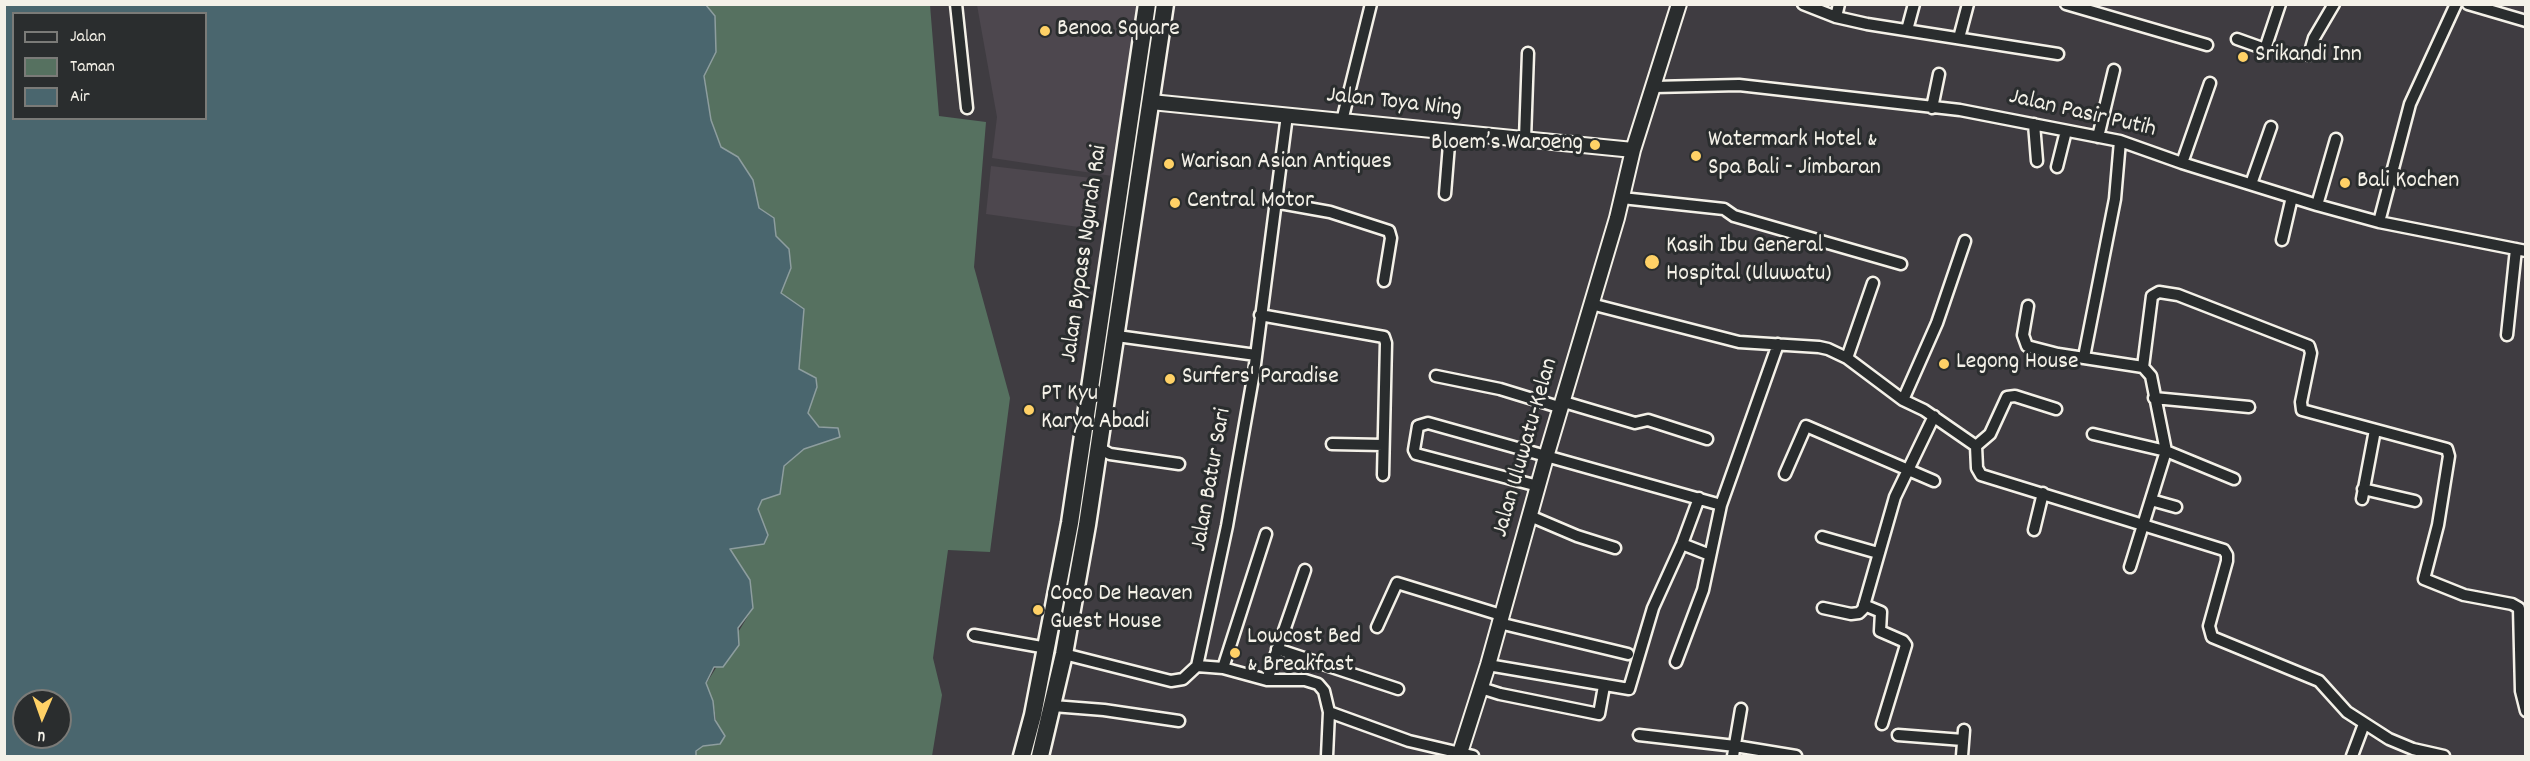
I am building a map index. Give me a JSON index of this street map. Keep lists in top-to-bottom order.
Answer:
{
  "streets": {
    "highway": ["Jalan Bypass Ngurah Rai"],
    "street": [
      "Jalan Toya Ning",
      "Jalan Pasir Putih",
      "Jalan Uluwatu-Kelan",
      "Jalan Batur Sari"
    ]
  },
  "crossings": [
    ["Jalan Toya Ning", "Jalan Bypass Ngurah Rai"],
    ["Jalan Toya Ning", "Jalan Uluwatu-Kelan"],
    ["Jalan Toya Ning", "Jalan Batur Sari"],
    ["Jalan Pasir Putih", "Jalan Uluwatu-Kelan"]
  ],
  "places": [
    "Benoa Square",
    "Srikandi Inn",
    "Bloem’s Waroeng",
    "Watermark Hotel & Spa Bali - Jimbaran",
    "Warisan Asian Antiques",
    "Bali Kochen",
    "Central Motor",
    "Kasih Ibu General Hospital (Uluwatu)",
    "Legong House",
    "Surfers' Paradise",
    "PT Kyu Karya Abadi",
    "Coco De Heaven Guest House",
    "Lowcost Bed & Breakfast"
  ],
  "legend": ["Jalan", "Taman", "Air"],
  "north": "bottom"
}
